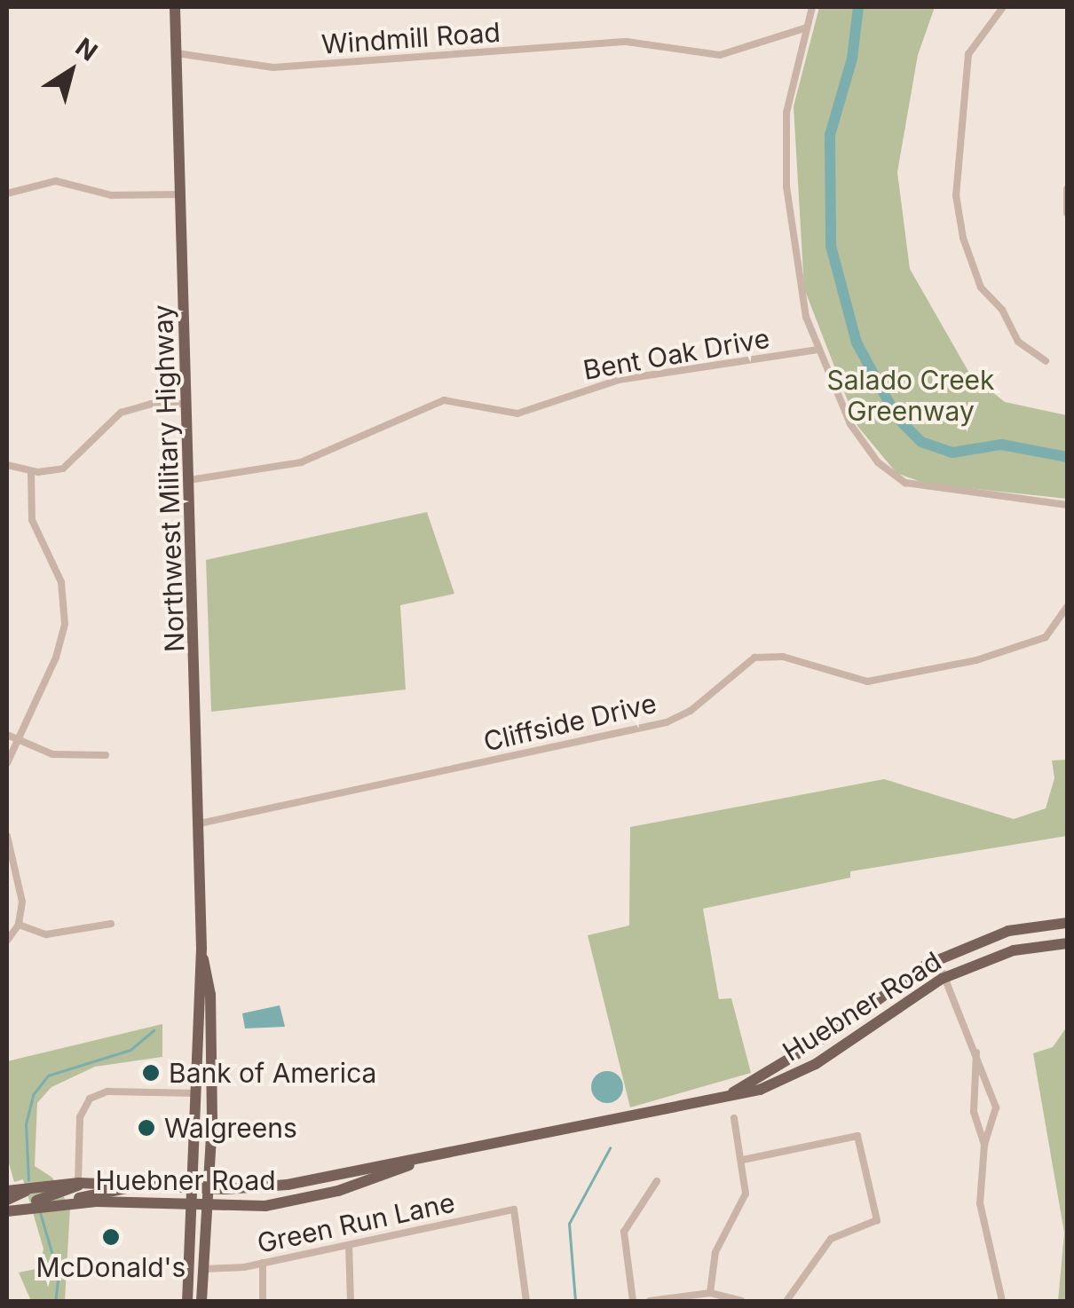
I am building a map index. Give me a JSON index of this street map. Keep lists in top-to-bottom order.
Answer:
{
  "streets": {
    "main road": ["Northwest Military Highway", "Huebner Road"],
    "street": [
      "Windmill Road",
      "Bent Oak Drive",
      "Cliffside Drive",
      "Green Run Lane"
    ]
  },
  "crossings": [
    ["Windmill Road", "Northwest Military Highway"],
    ["Bent Oak Drive", "Northwest Military Highway"],
    ["Northwest Military Highway", "Cliffside Drive"],
    ["Northwest Military Highway", "Huebner Road"],
    ["Northwest Military Highway", "Green Run Lane"]
  ],
  "parks": ["Salado Creek Greenway"],
  "places": ["Bank of America", "Walgreens", "McDonald's"],
  "north": "top right"
}
